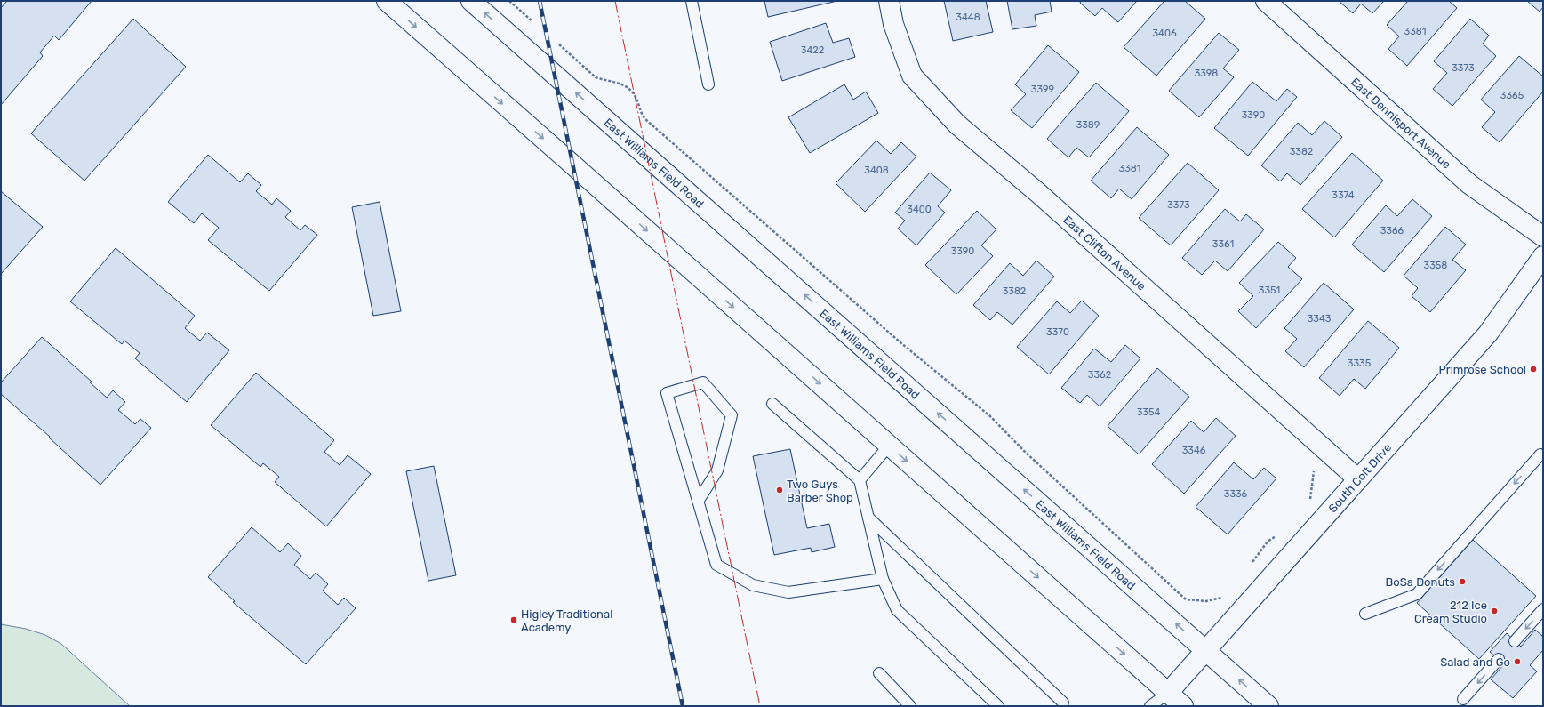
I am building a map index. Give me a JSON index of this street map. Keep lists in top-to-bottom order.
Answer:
{
  "streets": {
    "main road": [
      "East Dennisport Avenue",
      "East Williams Field Road",
      "East Clifton Avenue",
      "South Colt Drive"
    ]
  },
  "crossings": [
    ["East Williams Field Road", "South Colt Drive"],
    ["East Clifton Avenue", "South Colt Drive"]
  ],
  "places": [
    "Primrose School",
    "Two Guys Barber Shop",
    "BoSa Donuts",
    "212 Ice Cream Studio",
    "Higley Traditional Academy",
    "Salad and Go"
  ],
  "house_numbers": [
    "3448",
    "3381",
    "3406",
    "3422",
    "3373",
    "3398",
    "3399",
    "3365",
    "3390",
    "3389",
    "3382",
    "3381",
    "3408",
    "3374",
    "3373",
    "3400",
    "3366",
    "3361",
    "3390",
    "3358",
    "3351",
    "3382",
    "3343",
    "3370",
    "3335",
    "3362",
    "3354",
    "3346",
    "3336"
  ]
}
